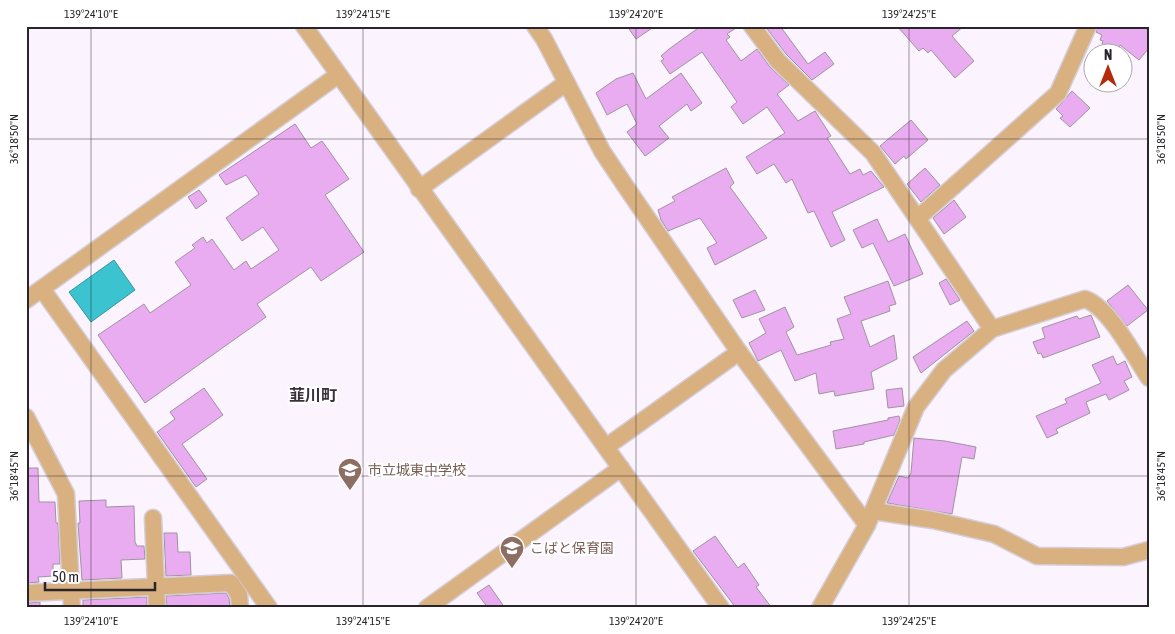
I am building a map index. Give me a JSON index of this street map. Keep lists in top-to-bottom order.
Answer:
{
  "districts": ["韮川町"],
  "places": {
    "school or university": ["市立城東中学校", "こばと保育園"]
  },
  "scale_bar": "50 m",
  "north": "top",
  "coordinates": [
    "139°24'10\"E",
    "139°24'15\"E",
    "139°24'20\"E",
    "139°24'25\"E",
    "36°18'50\"N",
    "36°18'45\"N"
  ]
}
